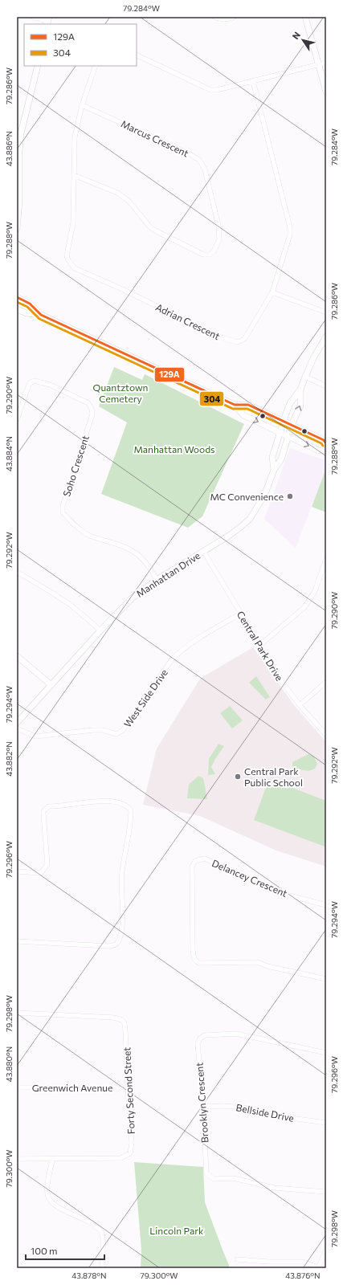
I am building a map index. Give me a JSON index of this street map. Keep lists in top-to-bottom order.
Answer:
{
  "streets": {
    "street": [
      "Marcus Crescent",
      "Adrian Crescent",
      "Soho Crescent",
      "Manhattan Drive",
      "Central Park Drive",
      "West Side Drive",
      "Delancey Crescent",
      "Greenwich Avenue",
      "Forty Second Street",
      "Brooklyn Crescent",
      "Bellside Drive"
    ]
  },
  "crossings": [
    ["Marcus Crescent", "Adrian Crescent"],
    ["Soho Crescent", "Manhattan Drive"],
    ["Manhattan Drive", "Central Park Drive"],
    ["Central Park Drive", "West Side Drive"],
    ["Greenwich Avenue", "Forty Second Street"],
    ["Brooklyn Crescent", "Bellside Drive"]
  ],
  "parks": ["Quantztown Cemetery", "Manhattan Woods", "Lincoln Park"],
  "places": ["MC Convenience", "Central Park Public School"],
  "lines": ["transit line 129A", "transit line 304"],
  "legend": ["129A", "304"],
  "scale_bar": "100 m",
  "north": "top left",
  "coordinates": [
    "79.284°W",
    "79.286°W",
    "43.886°N",
    "79.288°W",
    "79.290°W",
    "43.884°N",
    "79.292°W",
    "79.294°W",
    "43.882°N",
    "79.296°W",
    "79.298°W",
    "43.880°N",
    "79.300°W",
    "43.878°N",
    "43.876°N"
  ]
}
